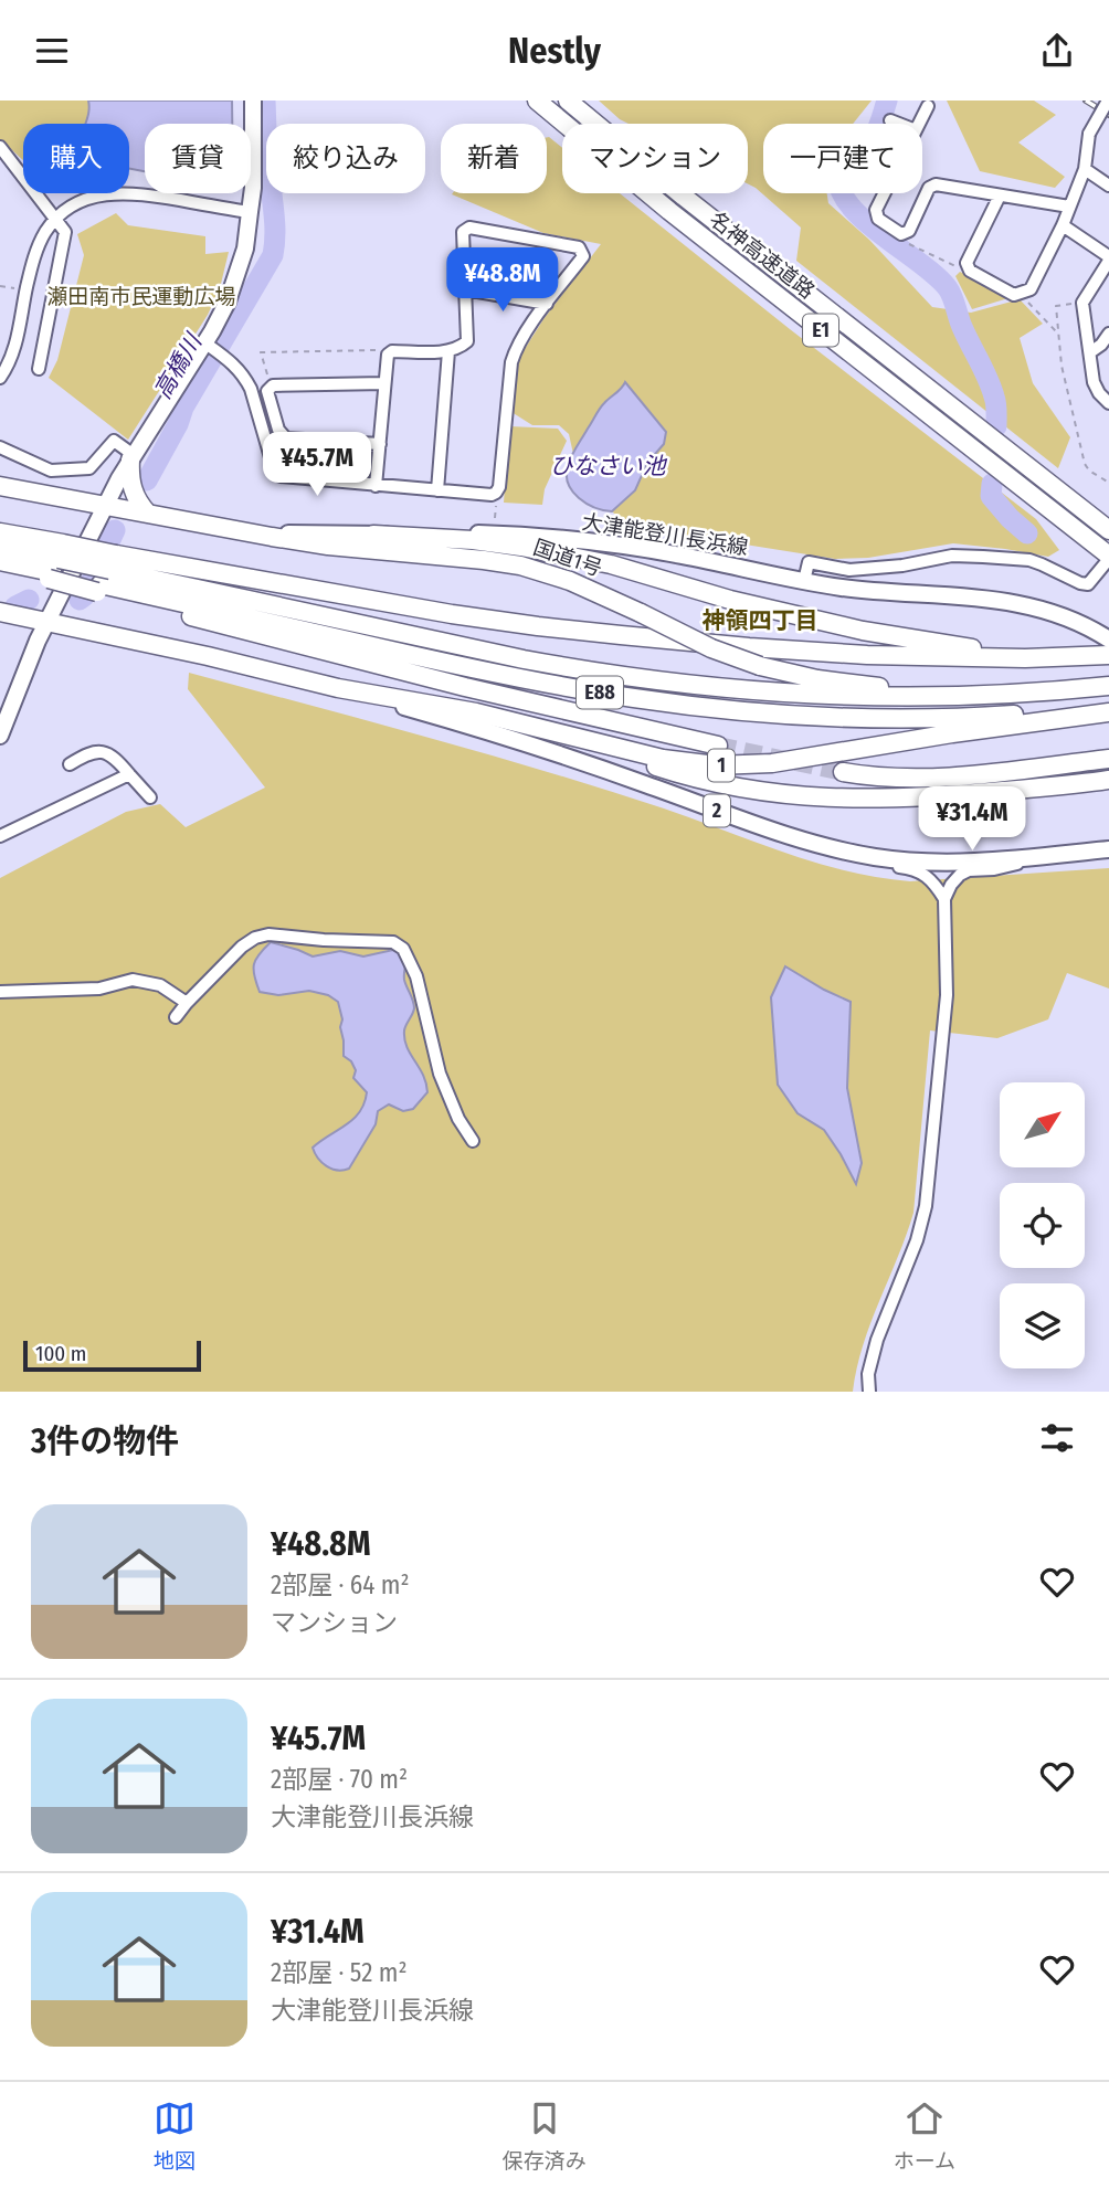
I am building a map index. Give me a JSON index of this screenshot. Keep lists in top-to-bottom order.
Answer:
{
  "streets": {
    "highway": [
      "名神高速道路",
      "E1",
      "国道1号",
      "E88",
      "1"
    ],
    "main road": ["大津能登川長浜線", "2"]
  },
  "crossings": [
    ["大津能登川長浜線", "国道1号"],
    ["大津能登川長浜線", "E88"],
    ["国道1号", "E88"],
    ["1", "2"]
  ],
  "districts": ["神領四丁目"],
  "water": ["高橋川", "ひなさい池"],
  "parks": ["瀬田南市民運動広場"],
  "scale_bar": "100 m",
  "north": "top right",
  "page": {
    "header": "Nestly",
    "chip": [
      "購入",
      "賃貸",
      "絞り込み",
      "新着",
      "マンション",
      "一戸建て"
    ],
    "price": ["¥48.8M", "¥45.7M", "¥31.4M"],
    "scale": "100 m",
    "heading": "3件の物件",
    "list": [
      {
        "name": "¥48.8M",
        "note": "2部屋 · 64 m² · マンション"
      },
      {
        "name": "¥45.7M",
        "note": "2部屋 · 70 m² · 大津能登川長浜線"
      },
      {
        "name": "¥31.4M",
        "note": "2部屋 · 52 m² · 大津能登川長浜線"
      }
    ],
    "tabs": ["地図", "保存済み", "ホーム"]
  }
}
